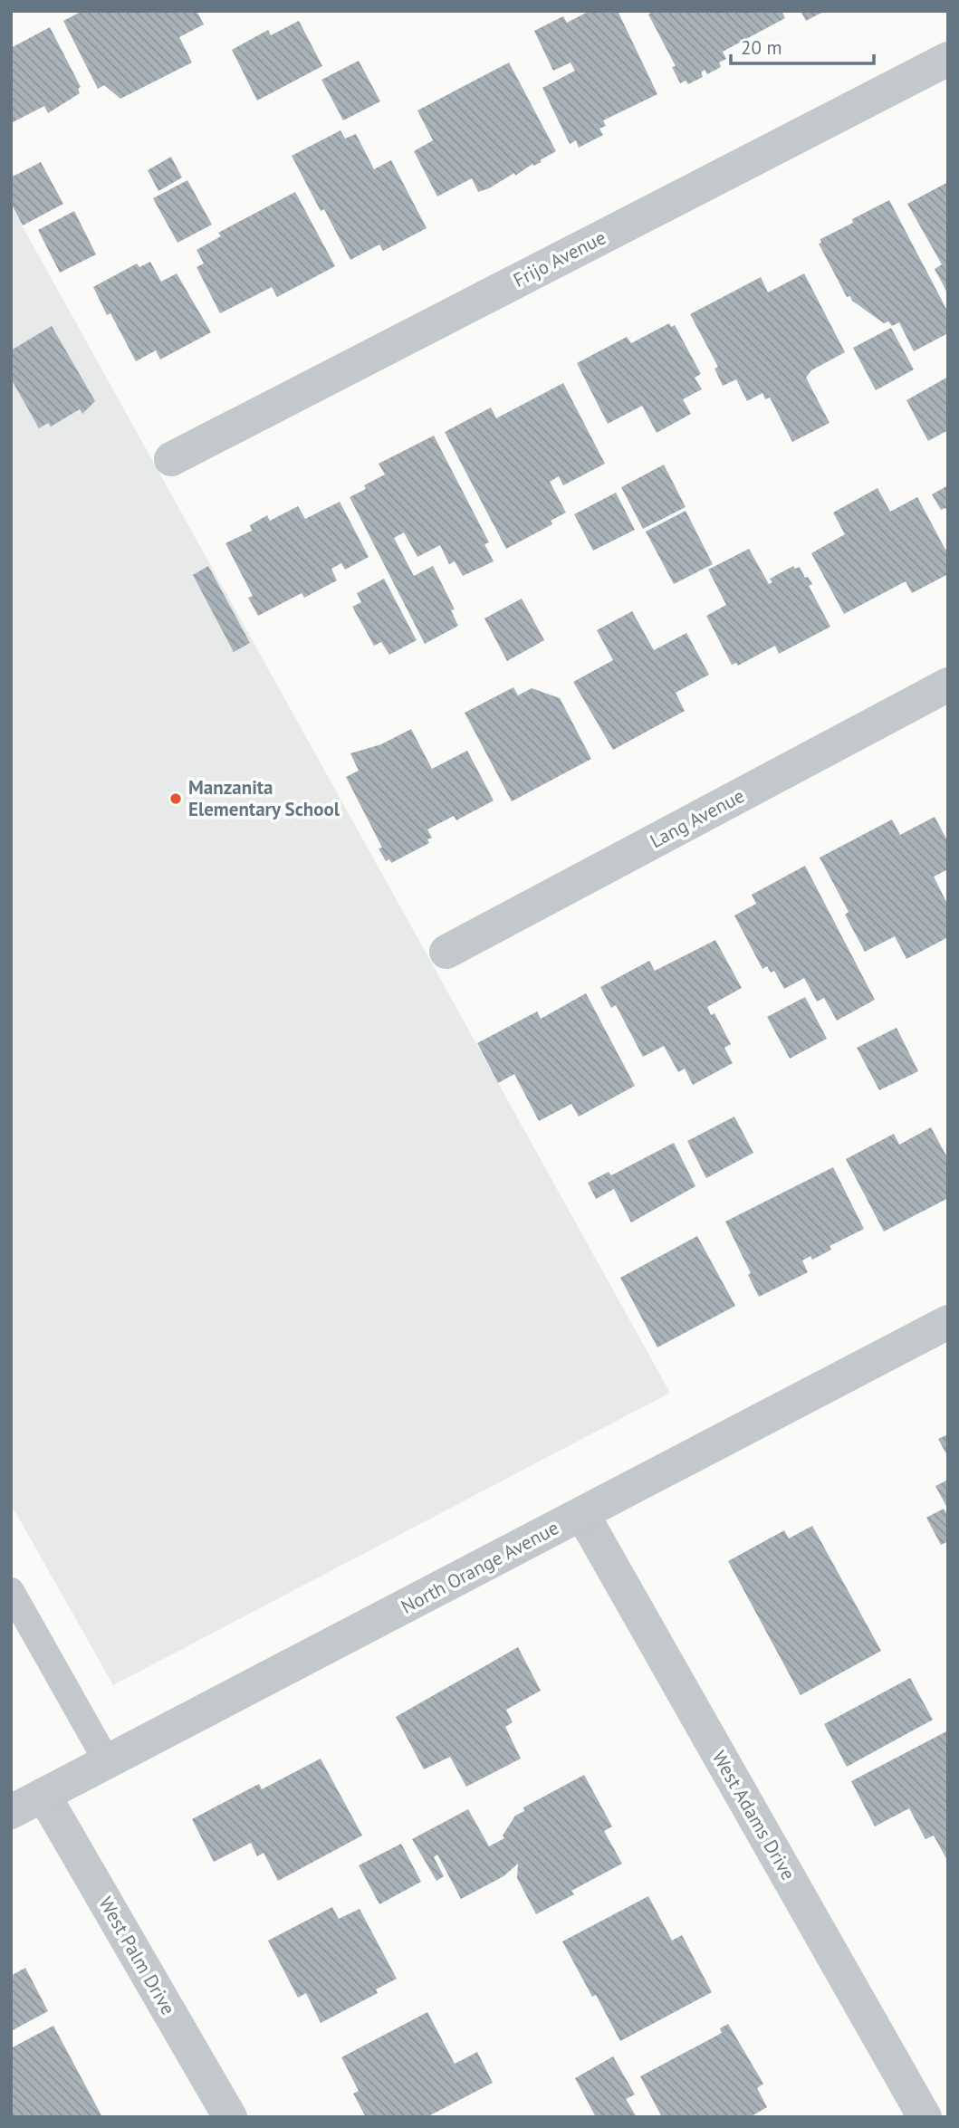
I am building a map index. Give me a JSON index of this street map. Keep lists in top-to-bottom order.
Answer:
{
  "streets": {
    "street": [
      "Frijo Avenue",
      "Lang Avenue",
      "North Orange Avenue",
      "West Adams Drive",
      "West Palm Drive"
    ]
  },
  "crossings": [
    ["North Orange Avenue", "West Adams Drive"],
    ["North Orange Avenue", "West Palm Drive"]
  ],
  "places": ["Manzanita Elementary School"],
  "scale_bar": "20 m"
}
